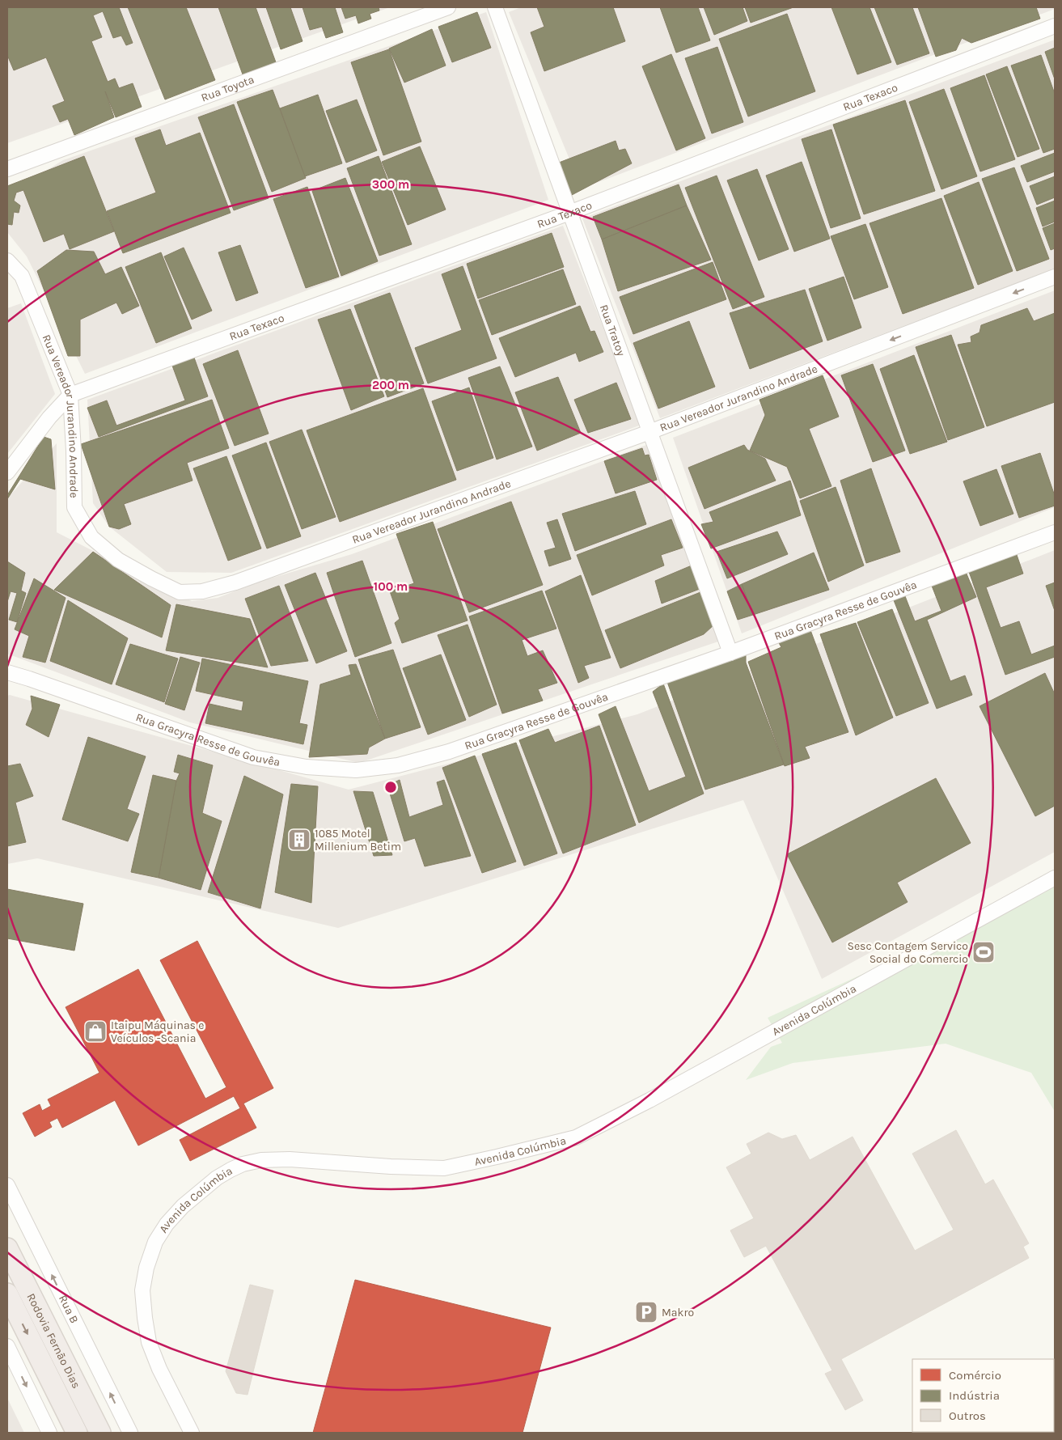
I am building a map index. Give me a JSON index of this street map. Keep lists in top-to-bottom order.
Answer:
{
  "streets": {
    "highway": ["Rodovia Fernão Dias"],
    "street": [
      "Rua Toyota",
      "Rua Texaco",
      "Rua Tratoy",
      "Rua Vereador Jurandino Andrade",
      "Rua Gracyra Resse de Gouvêa",
      "Avenida Colúmbia",
      "Rua B"
    ]
  },
  "crossings": [
    ["Rua Texaco", "Rua Tratoy"],
    ["Rua Texaco", "Rua Vereador Jurandino Andrade"],
    ["Rua Tratoy", "Rua Vereador Jurandino Andrade"],
    ["Rua Tratoy", "Rua Gracyra Resse de Gouvêa"]
  ],
  "places": {
    "building": ["1085 Motel Millenium Betim"],
    "sports": ["Sesc Contagem Servico Social do Comercio"],
    "shop": ["Itaipu Máquinas e Veículos -Scania"],
    "parking": ["Makro"]
  },
  "legend": ["Comércio", "Indústria", "Outros"],
  "rings": ["300 m", "200 m", "100 m"]
}
